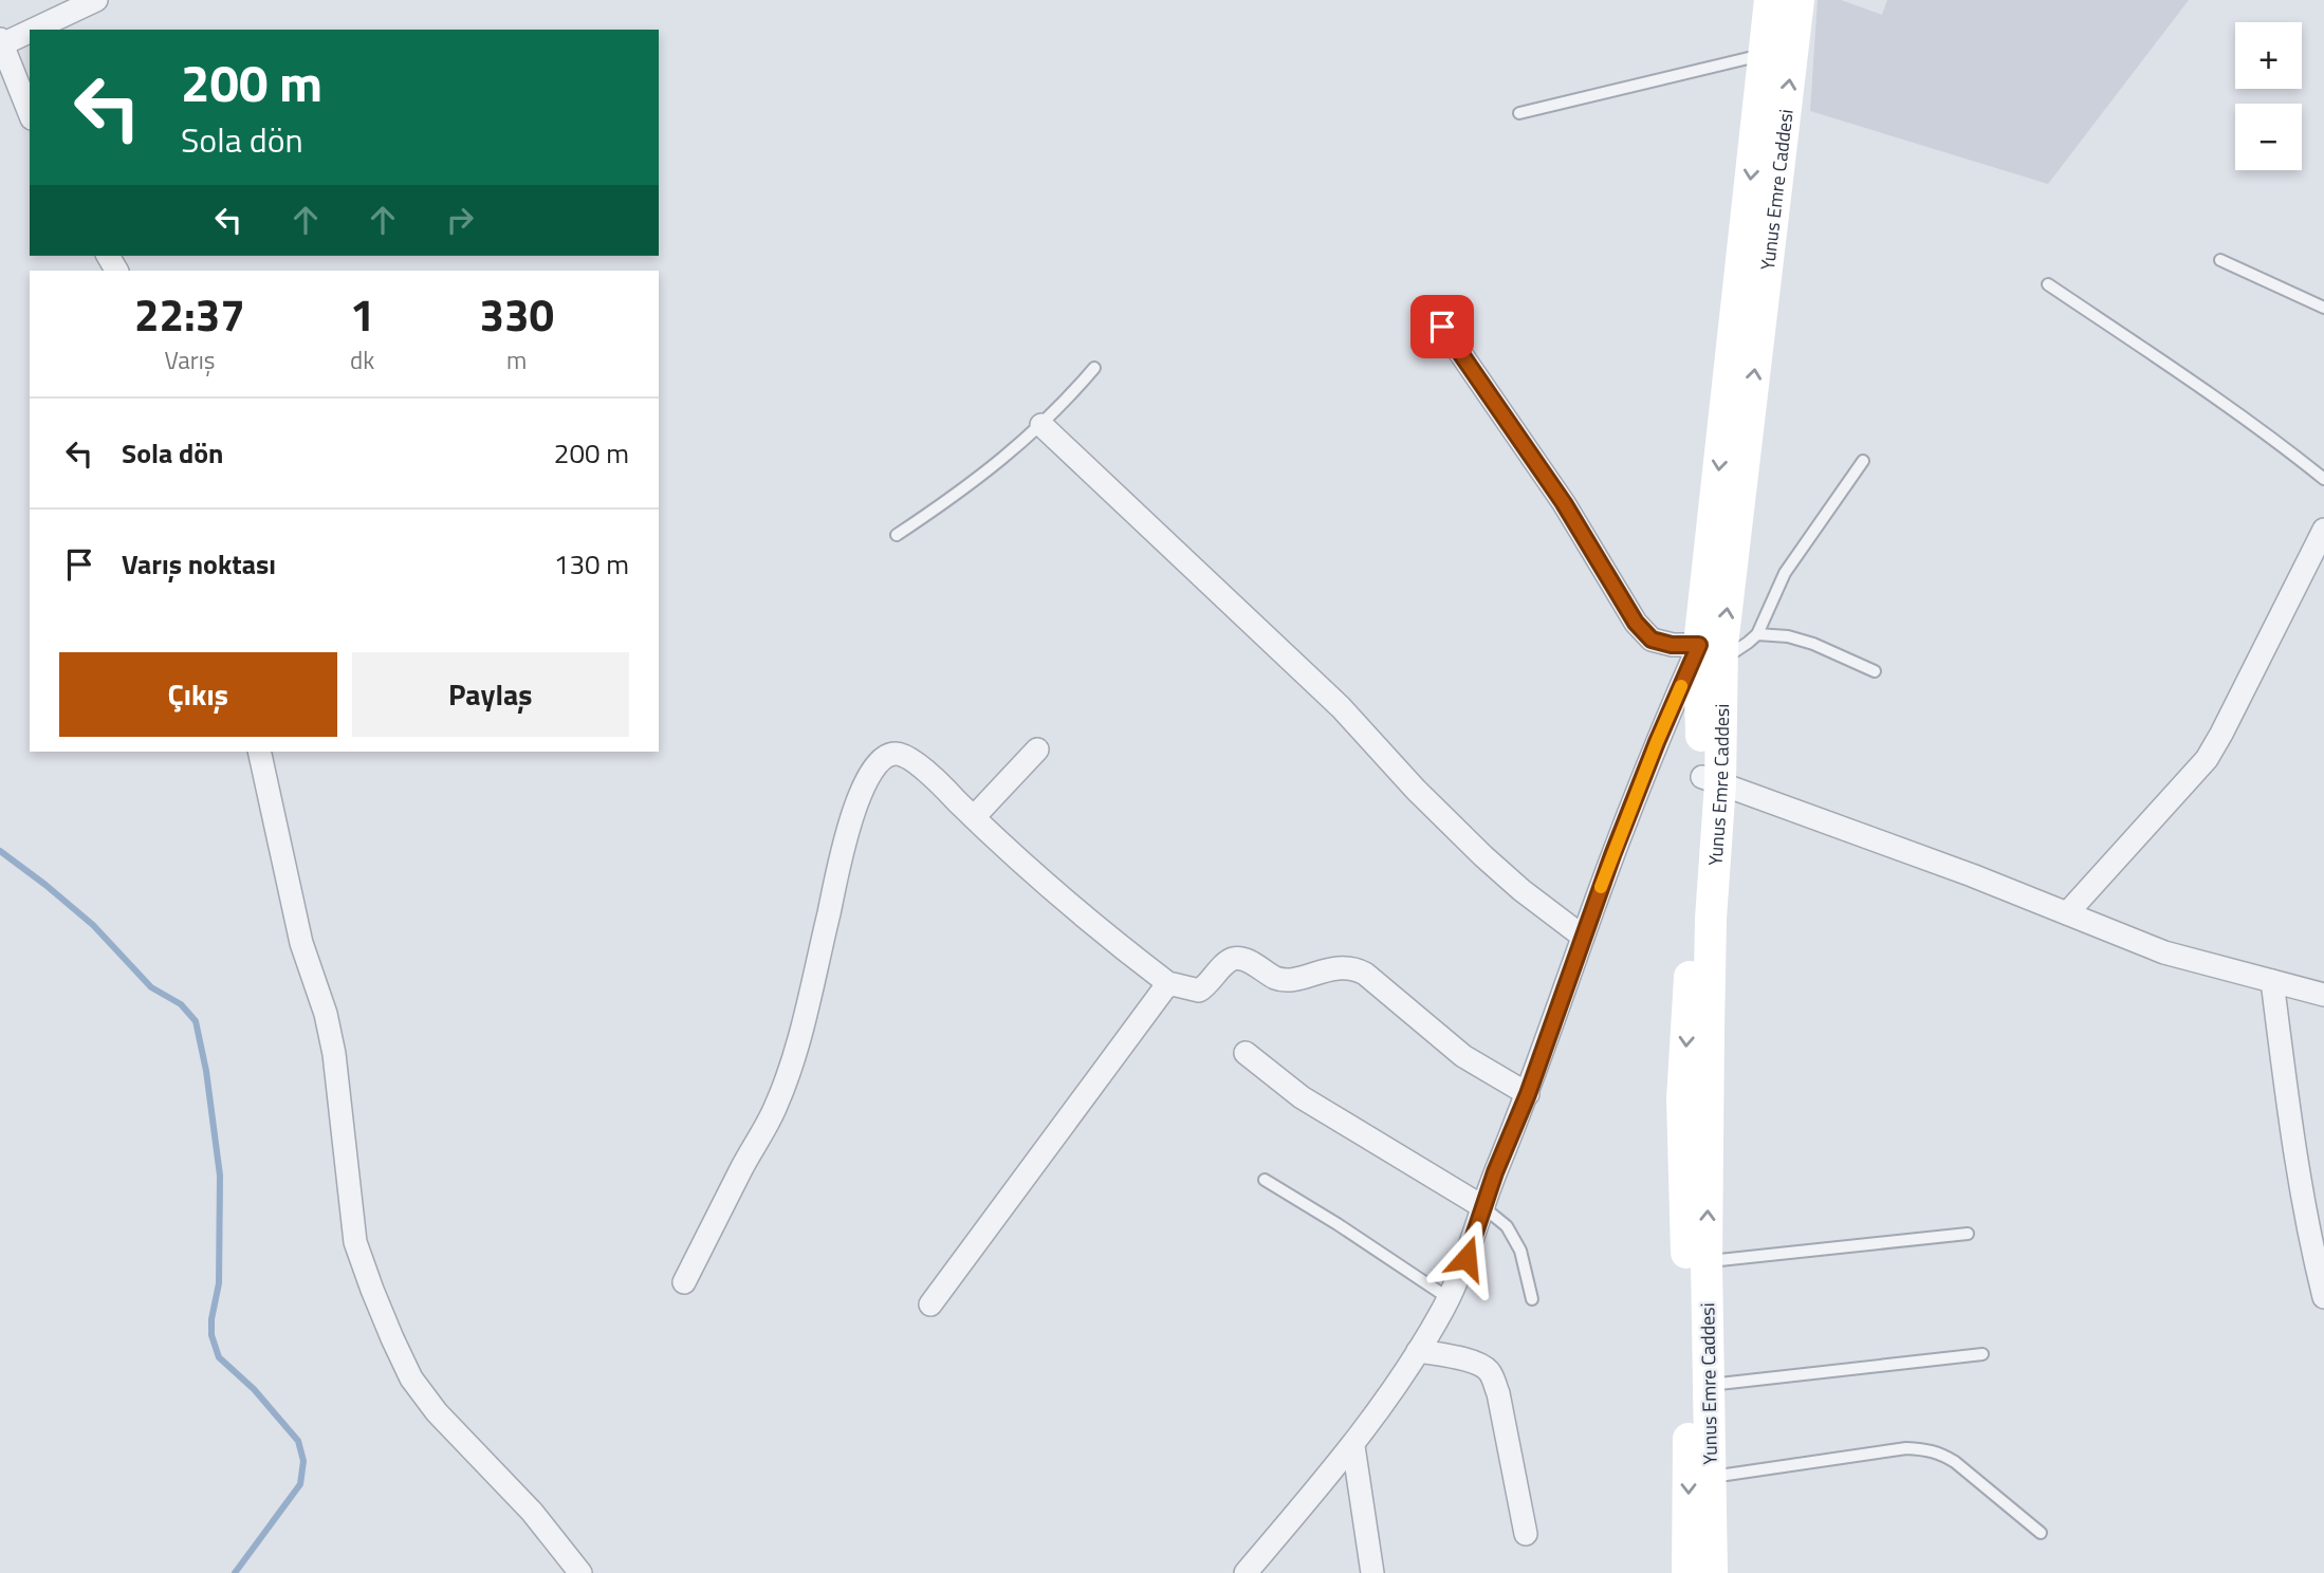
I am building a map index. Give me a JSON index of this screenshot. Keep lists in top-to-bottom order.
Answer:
{
  "streets": {
    "street": ["Yunus Emre Caddesi"]
  },
  "page": {
    "map_buttons": ["+", "−"],
    "turn": ["200 m", "Sola dön"],
    "eta": [
      "22:37",
      "Varış",
      "1",
      "dk",
      "330",
      "m"
    ],
    "list": [
      {
        "name": "Sola dön",
        "value": "200 m"
      },
      {
        "name": "Varış noktası",
        "value": "130 m"
      }
    ],
    "buttons": ["Çıkış", "Paylaş"]
  }
}
